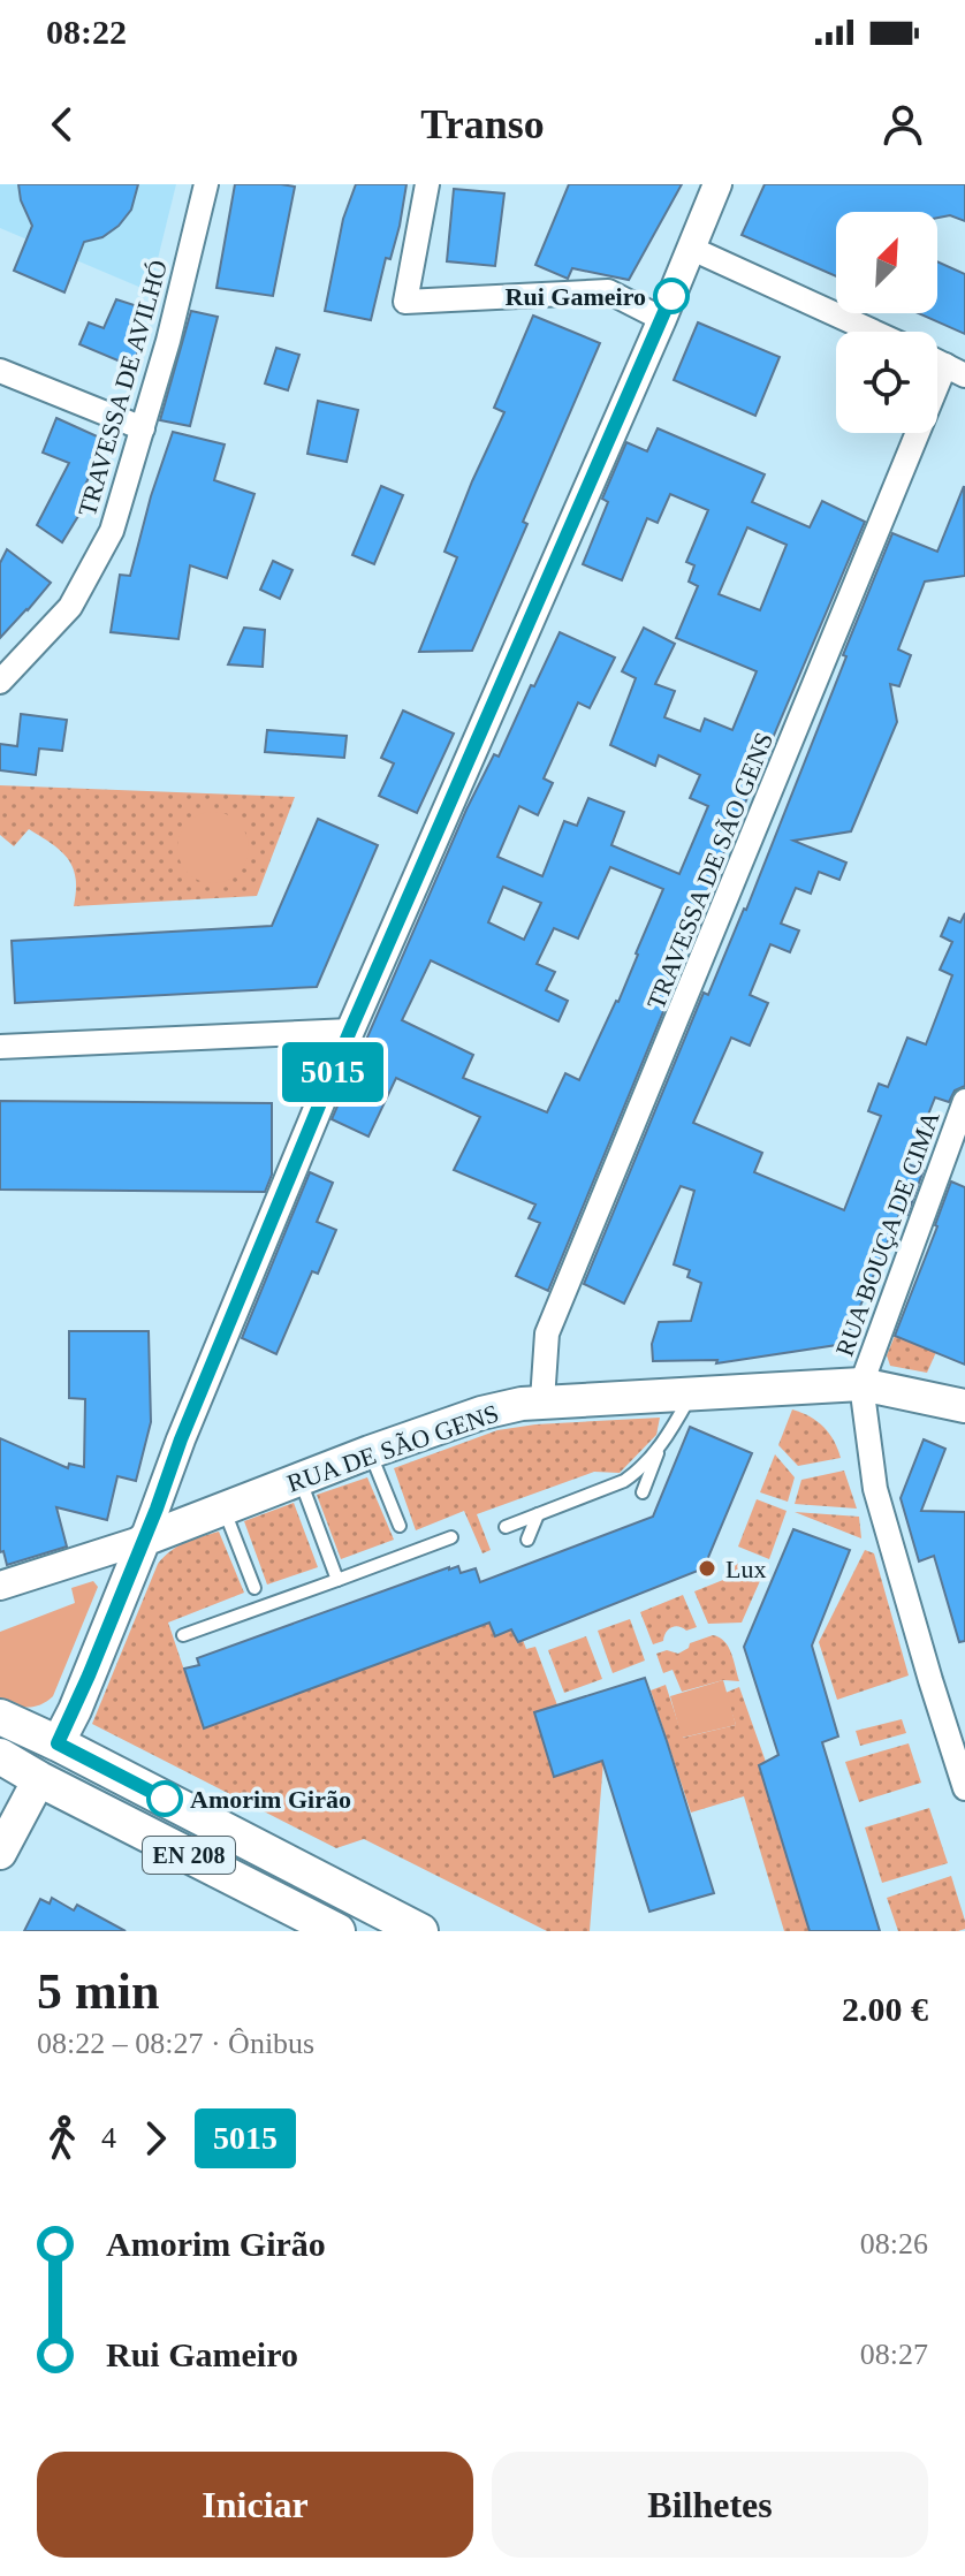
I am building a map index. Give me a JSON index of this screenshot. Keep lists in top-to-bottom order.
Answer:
{
  "streets": {
    "main road": ["RUA DE SÃO GENS", "EN 208"],
    "street": ["TRAVESSA DE AVILHÓ", "TRAVESSA DE SÃO GENS", "RUA BOUÇA DE CIMA"]
  },
  "crossings": [
    ["TRAVESSA DE SÃO GENS", "RUA DE SÃO GENS"],
    ["RUA BOUÇA DE CIMA", "RUA DE SÃO GENS"]
  ],
  "places": ["Rui Gameiro", "Lux", "Amorim Girão"],
  "lines": ["bus line 5015"],
  "north": "top right",
  "page": {
    "status": "08:22",
    "header": "Transo",
    "on_map": "5015",
    "heading": ["5 min", "08:22 – 08:27 · Ônibus", "2.00 €"],
    "legs": ["4", "5015"],
    "list": [
      {
        "name": "Amorim Girão",
        "value": "08:26"
      },
      {
        "name": "Rui Gameiro",
        "value": "08:27"
      }
    ],
    "buttons": ["Iniciar", "Bilhetes"]
  }
}
